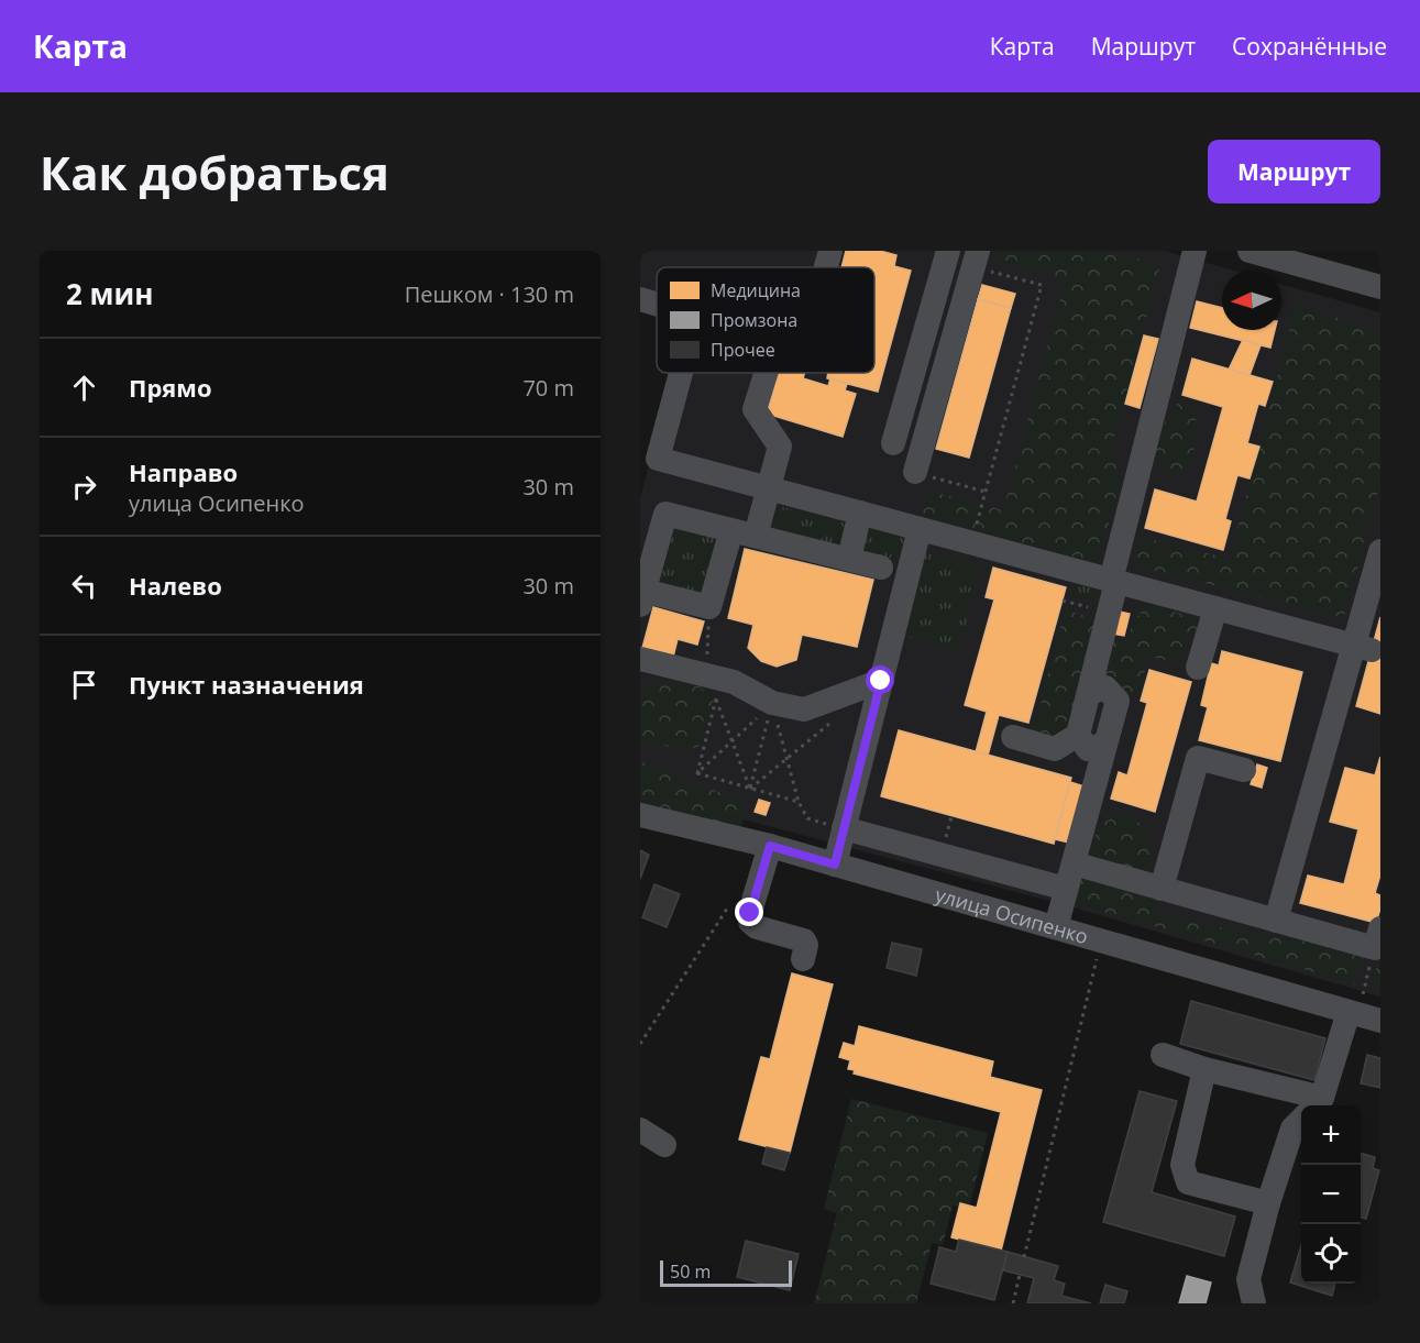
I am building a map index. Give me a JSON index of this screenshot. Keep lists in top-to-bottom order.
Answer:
{
  "streets": {
    "street": ["улица Осипенко"]
  },
  "legend": ["Медицина", "Промзона", "Прочее"],
  "scale_bar": "50 m",
  "north": "left",
  "page": {
    "header": "Карта",
    "nav": ["Карта", "Маршрут", "Сохранённые"],
    "buttons": "Маршрут",
    "title": "Как добраться",
    "heading": ["2 мин", "Пешком · 130 m"],
    "list": [
      ["Прямо", "70 m"],
      ["Направо", "улица Осипенко", "30 m"],
      ["Налево", "30 m"],
      "Пункт назначения"
    ],
    "map_buttons": ["+", "−"],
    "scale": "50 m"
  }
}
